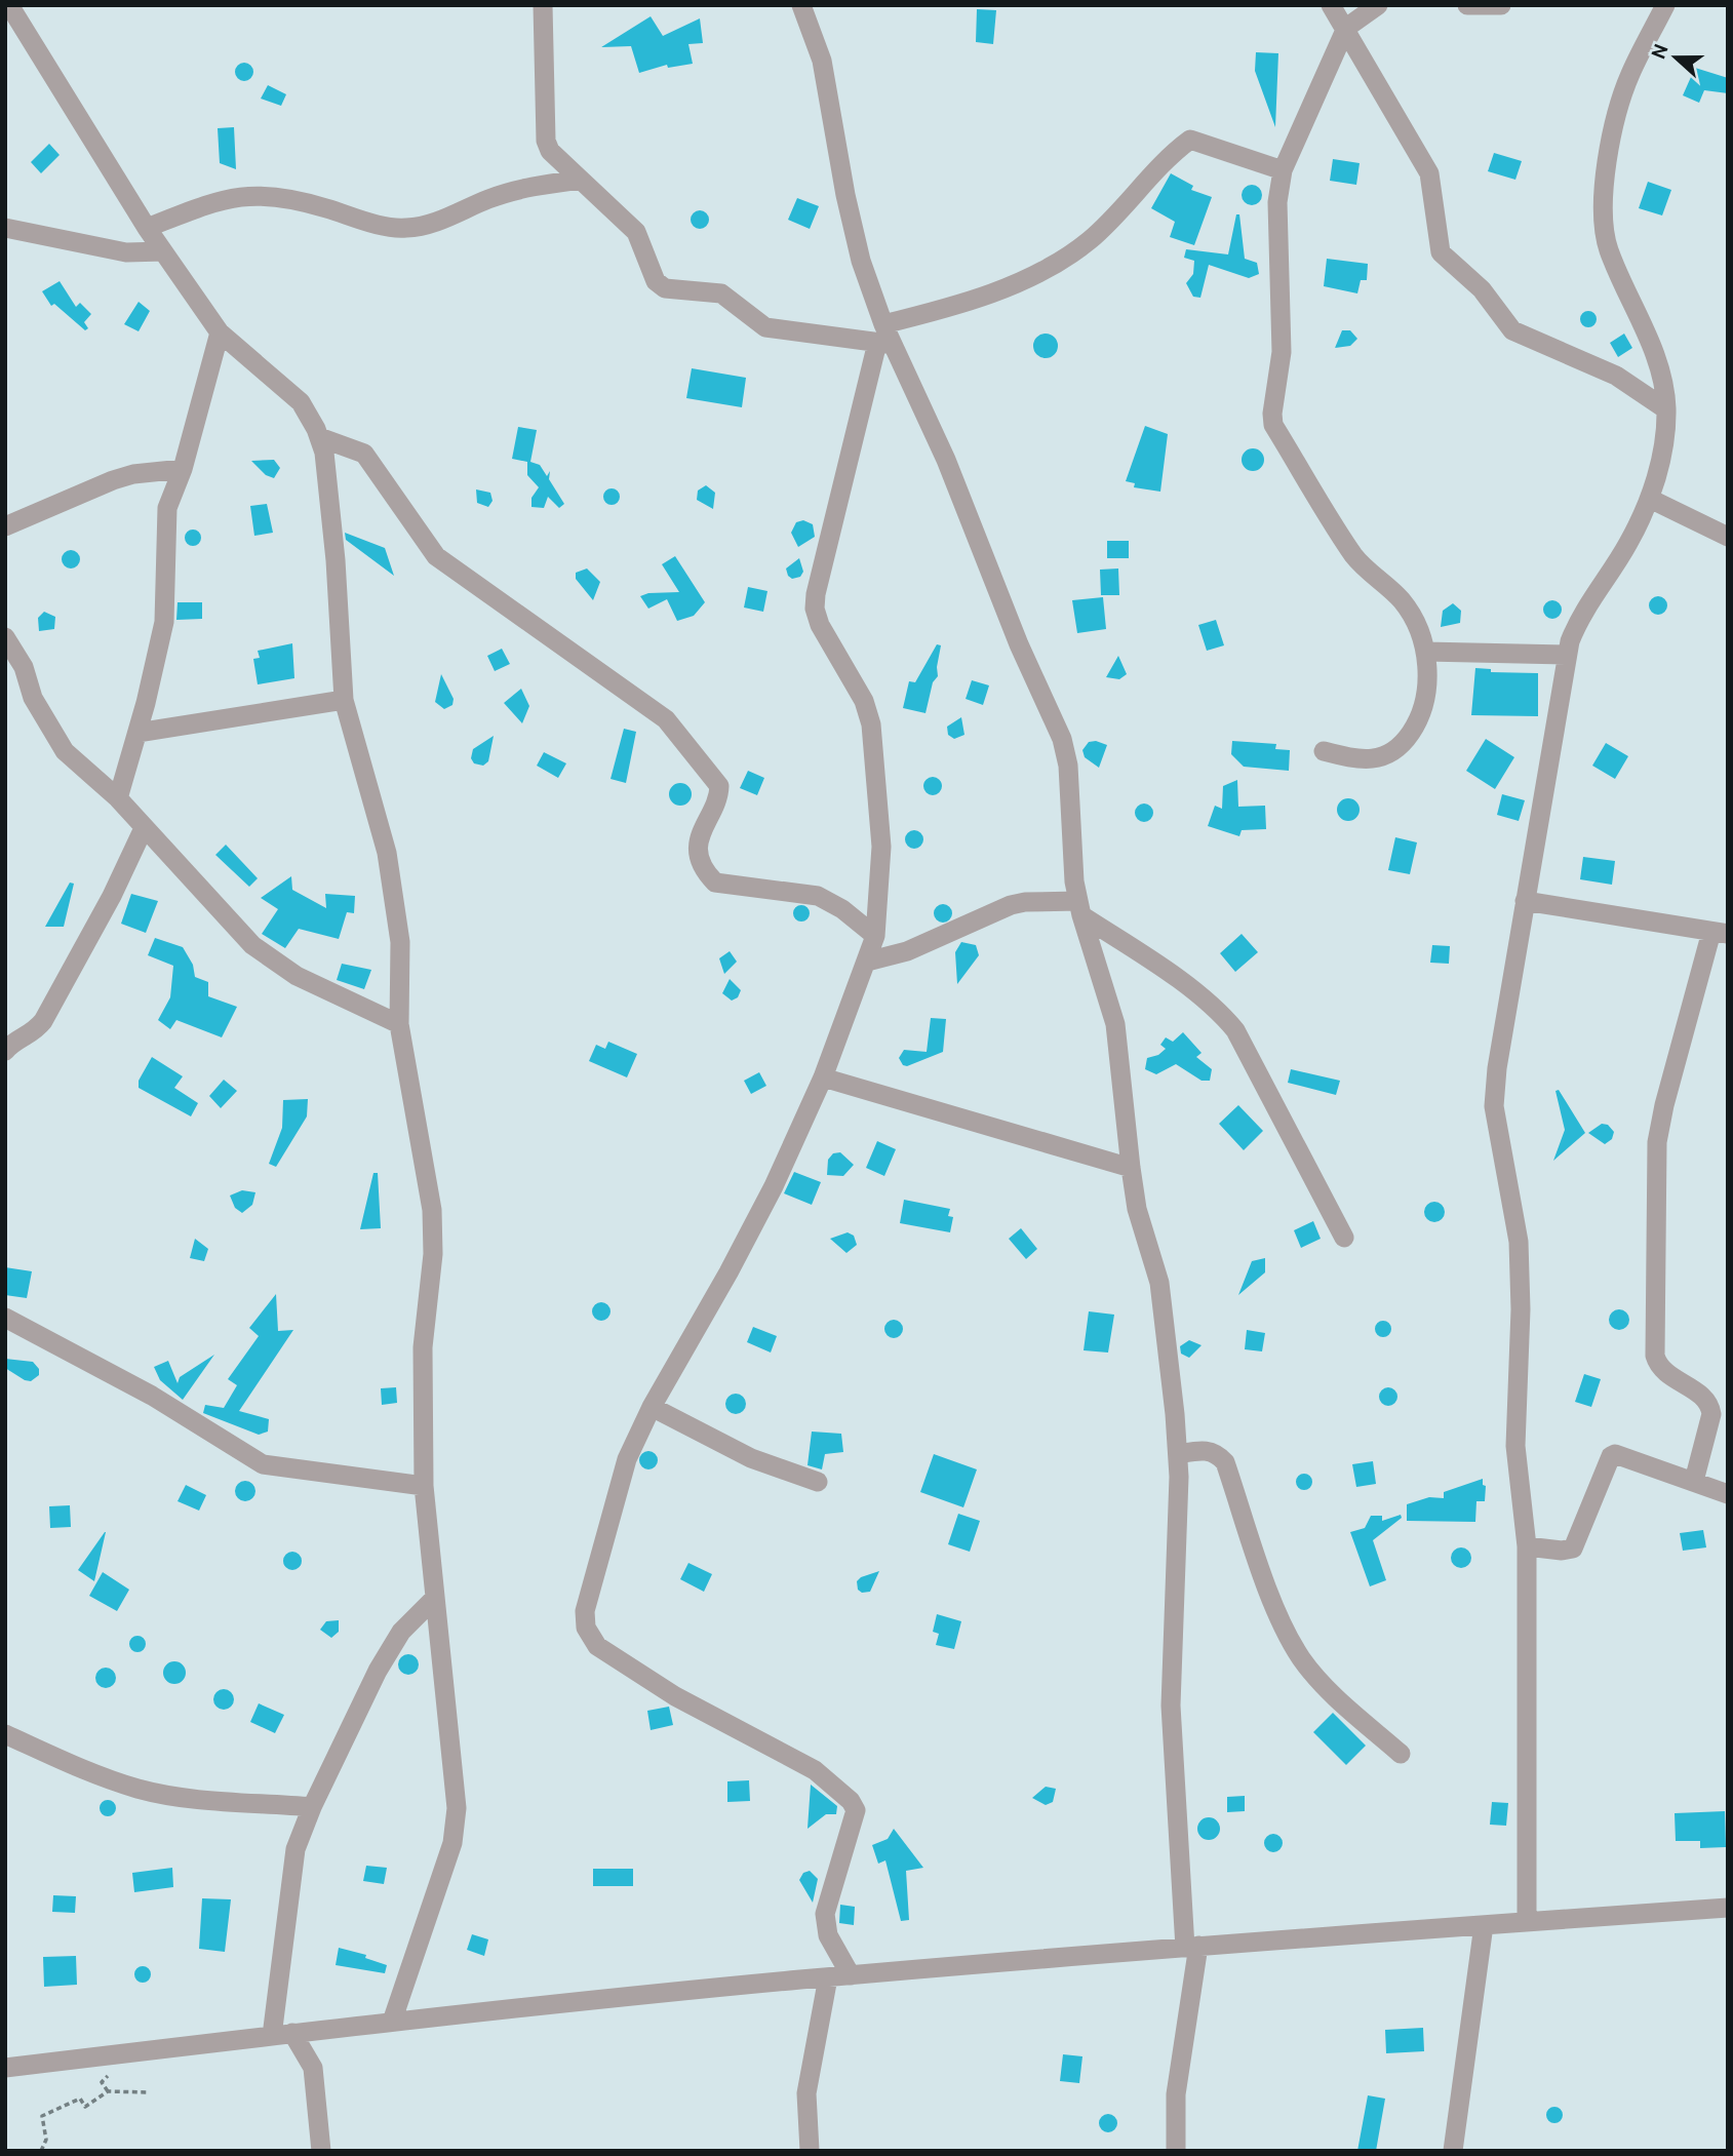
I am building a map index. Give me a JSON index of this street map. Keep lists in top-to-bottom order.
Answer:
{
  "north": "left"
}
